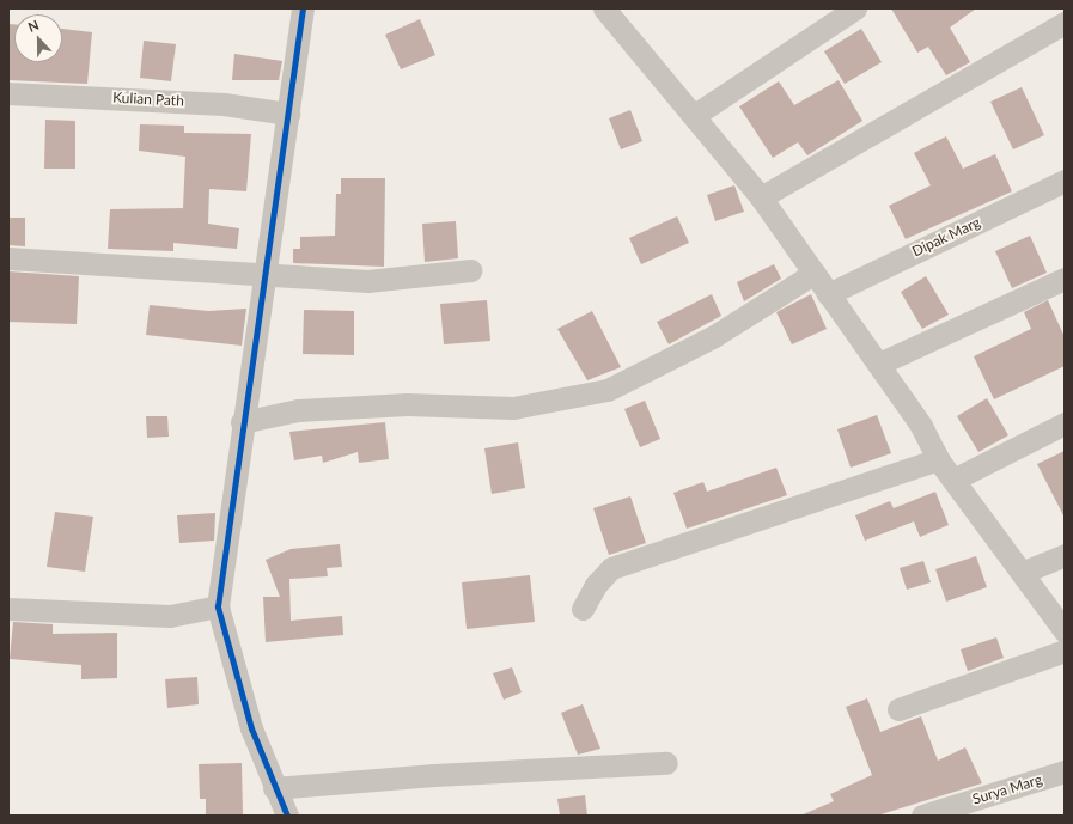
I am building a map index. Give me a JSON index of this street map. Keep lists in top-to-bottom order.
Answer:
{
  "streets": {
    "street": ["Kulian Path", "Dipak Marg", "Surya Marg"]
  },
  "north": "top"
}
